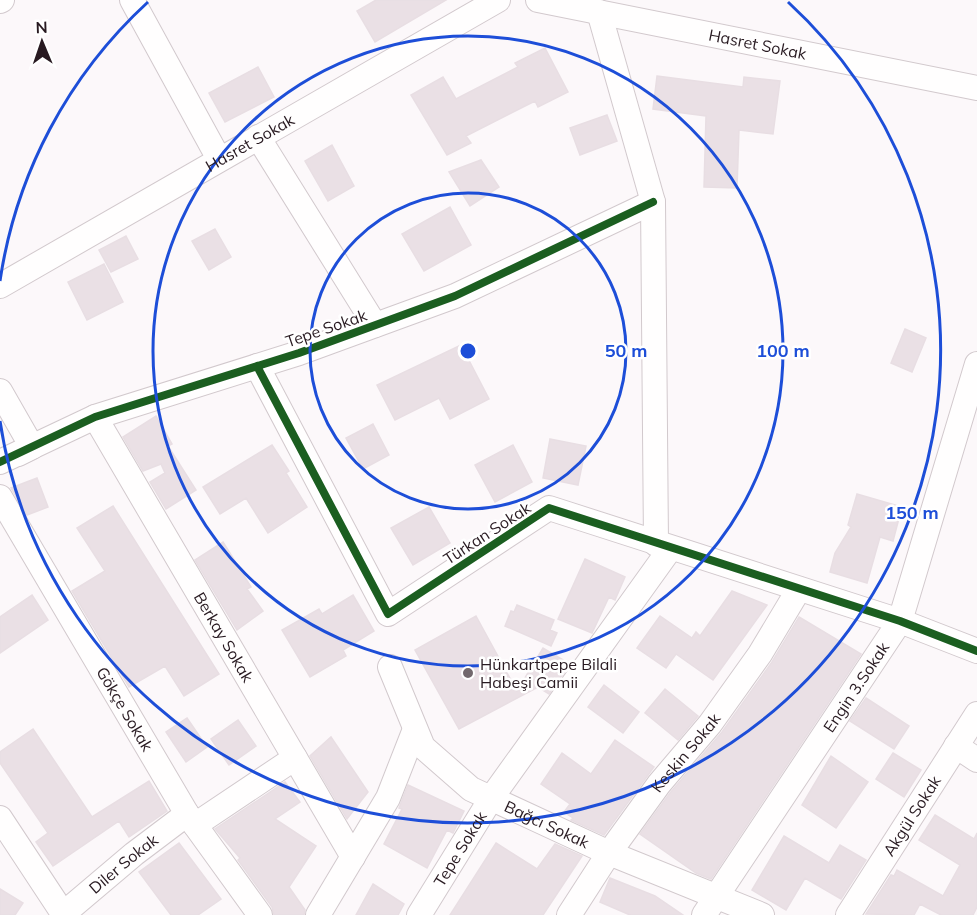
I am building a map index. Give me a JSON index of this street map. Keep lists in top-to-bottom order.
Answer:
{
  "streets": {
    "street": [
      "Hasret Sokak",
      "Tepe Sokak",
      "Türkan Sokak",
      "Berkay Sokak",
      "Engin 3.Sokak",
      "Gökçe Sokak",
      "Keskin Sokak",
      "Akgül Sokak",
      "Bağcı Sokak",
      "Diler Sokak"
    ]
  },
  "crossings": [
    ["Tepe Sokak", "Türkan Sokak"],
    ["Tepe Sokak", "Berkay Sokak"],
    ["Tepe Sokak", "Bağcı Sokak"],
    ["Türkan Sokak", "Engin 3.Sokak"],
    ["Türkan Sokak", "Keskin Sokak"],
    ["Berkay Sokak", "Diler Sokak"],
    ["Engin 3.Sokak", "Bağcı Sokak"],
    ["Gökçe Sokak", "Diler Sokak"],
    ["Keskin Sokak", "Bağcı Sokak"]
  ],
  "places": ["Hünkartpepe Bilali Habeşi Camii"],
  "north": "top",
  "rings": ["50 m", "100 m", "150 m"]
}
